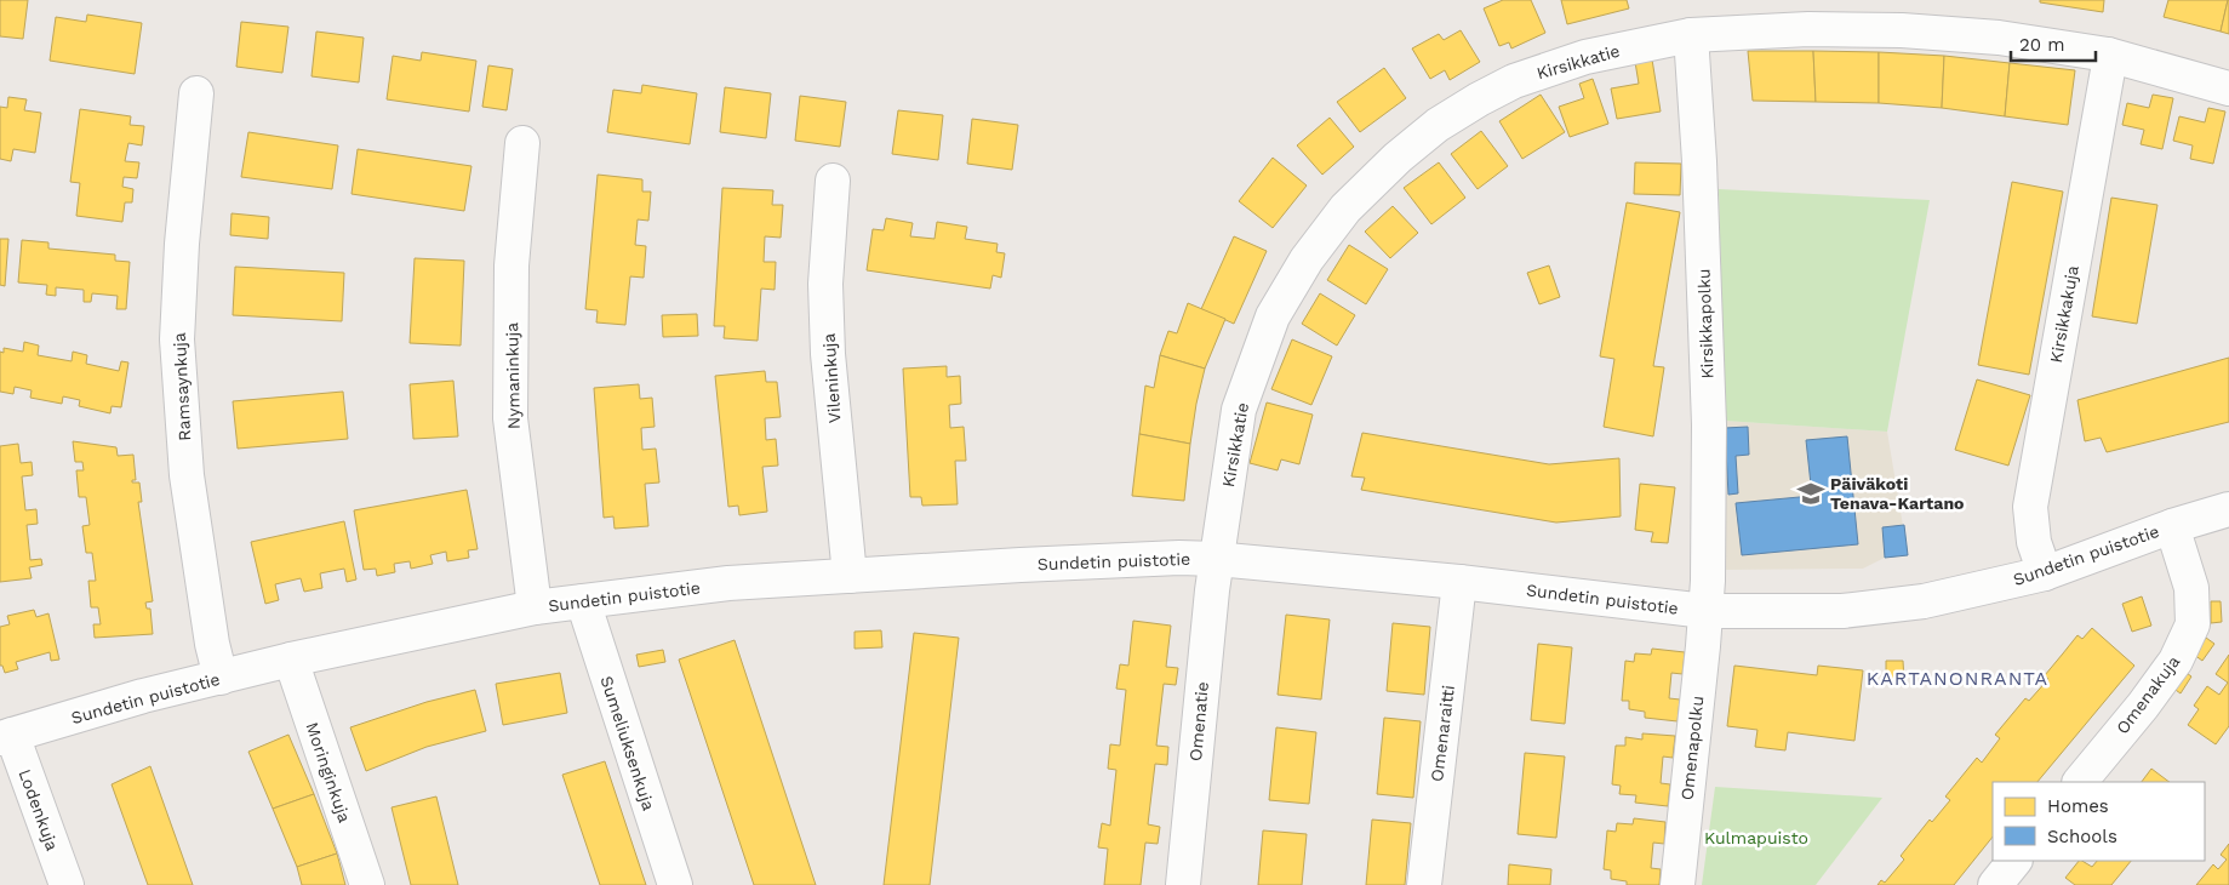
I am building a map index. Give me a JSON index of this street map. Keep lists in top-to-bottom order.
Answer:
{
  "streets": {
    "street": [
      "Kirsikkatie",
      "Kirsikkakuja",
      "Kirsikkapolku",
      "Nymaninkuja",
      "Vileninkuja",
      "Ramsaynkuja",
      "Sundetin puistotie",
      "Omenakuja",
      "Omenatie",
      "Omenaraitti",
      "Sumeliuksenkuja",
      "Omenapolku",
      "Moringinkuja",
      "Lodenkuja"
    ]
  },
  "crossings": [
    ["Kirsikkatie", "Kirsikkakuja"],
    ["Kirsikkatie", "Kirsikkapolku"],
    ["Kirsikkatie", "Sundetin puistotie"],
    ["Kirsikkatie", "Omenatie"],
    ["Kirsikkakuja", "Sundetin puistotie"],
    ["Kirsikkapolku", "Sundetin puistotie"],
    ["Kirsikkapolku", "Omenapolku"],
    ["Nymaninkuja", "Sundetin puistotie"],
    ["Vileninkuja", "Sundetin puistotie"],
    ["Ramsaynkuja", "Sundetin puistotie"],
    ["Sundetin puistotie", "Omenakuja"],
    ["Sundetin puistotie", "Omenatie"],
    ["Sundetin puistotie", "Omenaraitti"],
    ["Sundetin puistotie", "Sumeliuksenkuja"],
    ["Sundetin puistotie", "Omenapolku"],
    ["Sundetin puistotie", "Moringinkuja"],
    ["Sundetin puistotie", "Lodenkuja"]
  ],
  "districts": ["KARTANONRANTA"],
  "parks": ["Kulmapuisto"],
  "places": {
    "school or university": ["Päiväkoti Tenava-Kartano"]
  },
  "legend": ["Homes", "Schools"],
  "scale_bar": "20 m"
}
